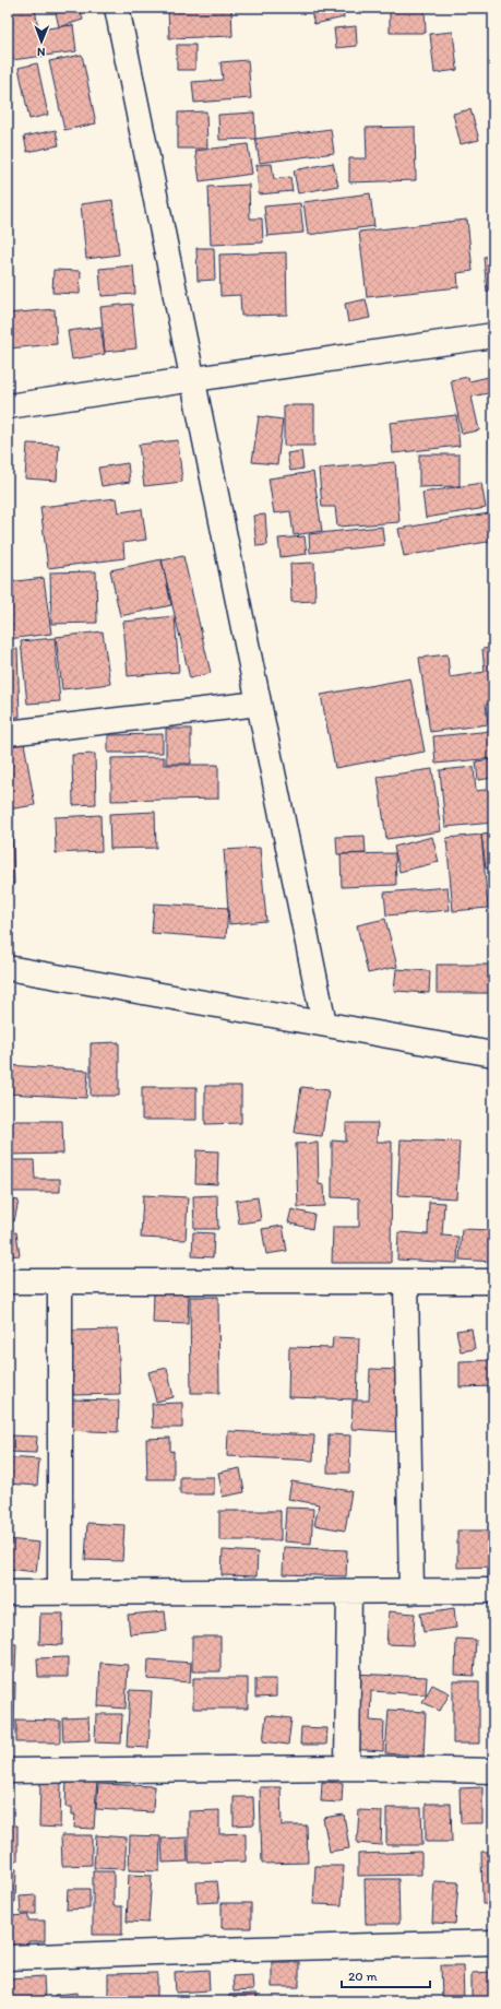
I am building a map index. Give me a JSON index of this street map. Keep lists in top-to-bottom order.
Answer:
{
  "scale_bar": "20 m",
  "north": "bottom"
}
